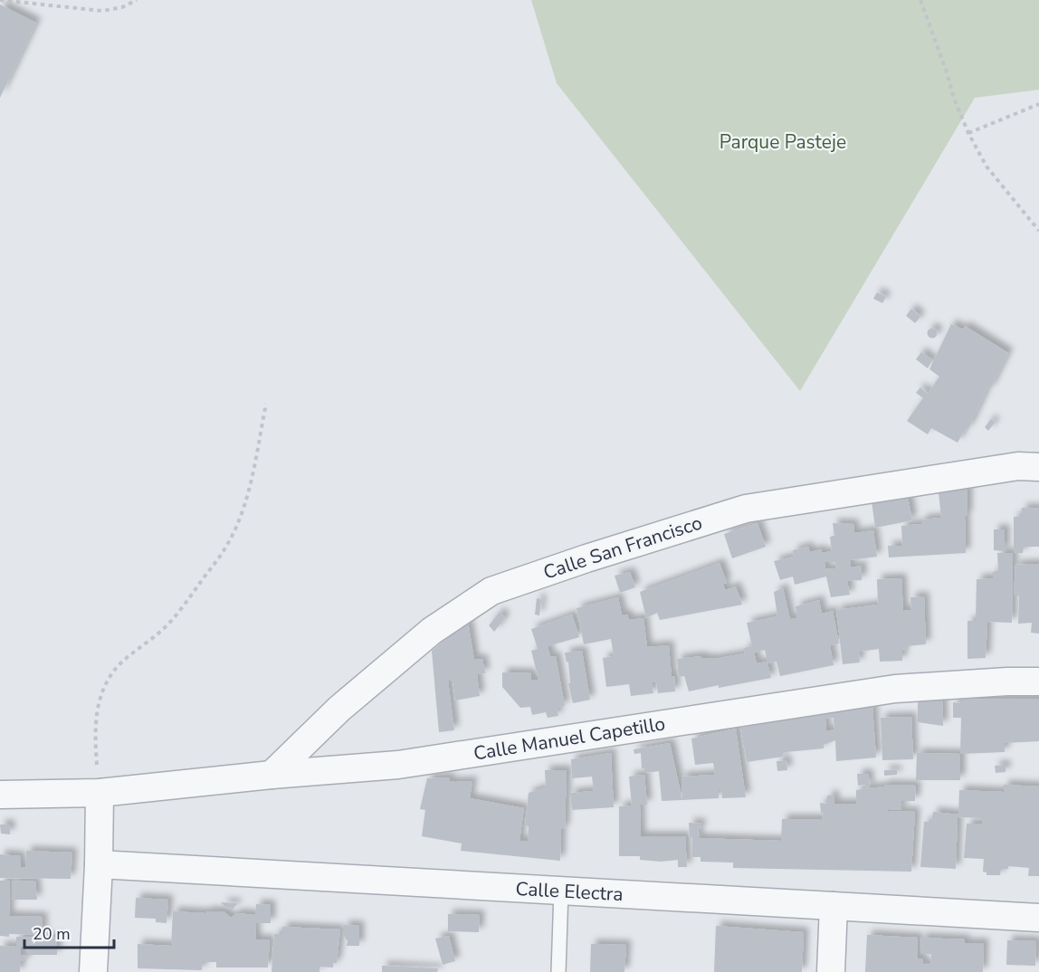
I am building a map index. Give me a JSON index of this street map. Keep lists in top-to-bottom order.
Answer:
{
  "streets": {
    "street": ["Calle San Francisco", "Calle Manuel Capetillo", "Calle Electra"]
  },
  "crossings": [
    ["Calle San Francisco", "Calle Manuel Capetillo"]
  ],
  "parks": ["Parque Pasteje"],
  "scale_bar": "20 m"
}
